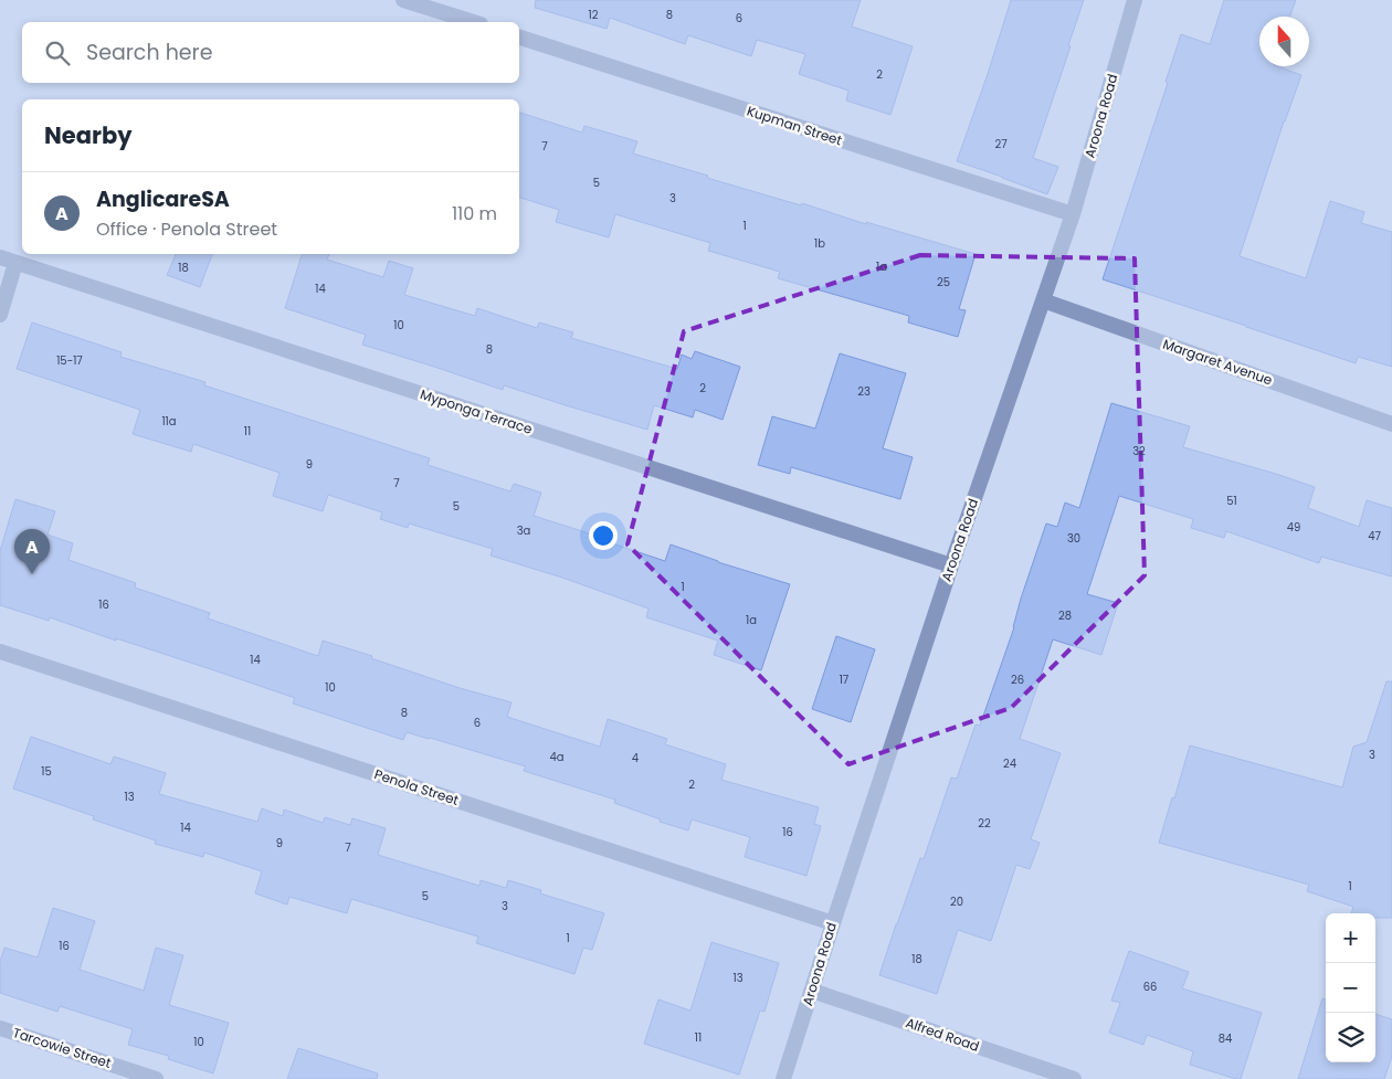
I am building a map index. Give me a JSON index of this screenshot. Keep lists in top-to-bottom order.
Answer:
{
  "streets": {
    "street": [
      "Aroona Road",
      "Kupman Street",
      "Margaret Avenue",
      "Myponga Terrace",
      "Penola Street",
      "Alfred Road",
      "Tarcowie Street"
    ]
  },
  "crossings": [
    ["Aroona Road", "Kupman Street"],
    ["Aroona Road", "Margaret Avenue"],
    ["Aroona Road", "Myponga Terrace"],
    ["Aroona Road", "Penola Street"],
    ["Aroona Road", "Alfred Road"]
  ],
  "house_numbers": [
    "12",
    "8",
    "6",
    "2",
    "27",
    "7",
    "5",
    "3",
    "1",
    "1b",
    "1a",
    "18",
    "25",
    "14",
    "10",
    "8",
    "15-17",
    "2",
    "23",
    "11a",
    "11",
    "32",
    "9",
    "7",
    "51",
    "5",
    "49",
    "3a",
    "47",
    "30",
    "1",
    "16",
    "28",
    "1a",
    "14",
    "17",
    "26",
    "10",
    "8",
    "6",
    "3",
    "4a",
    "4",
    "24",
    "15",
    "2",
    "13",
    "22",
    "14",
    "16",
    "9",
    "7",
    "1",
    "5",
    "20",
    "3",
    "1",
    "16",
    "18",
    "13",
    "66",
    "11",
    "84",
    "10"
  ],
  "north": "top",
  "page": {
    "search": "Search here",
    "heading": "Nearby",
    "list": [
      {
        "mark": "A",
        "name": "AnglicareSA",
        "note": "Office · Penola Street",
        "value": "110 m"
      }
    ],
    "pins": "A",
    "map_buttons": ["+", "−"]
  }
}
